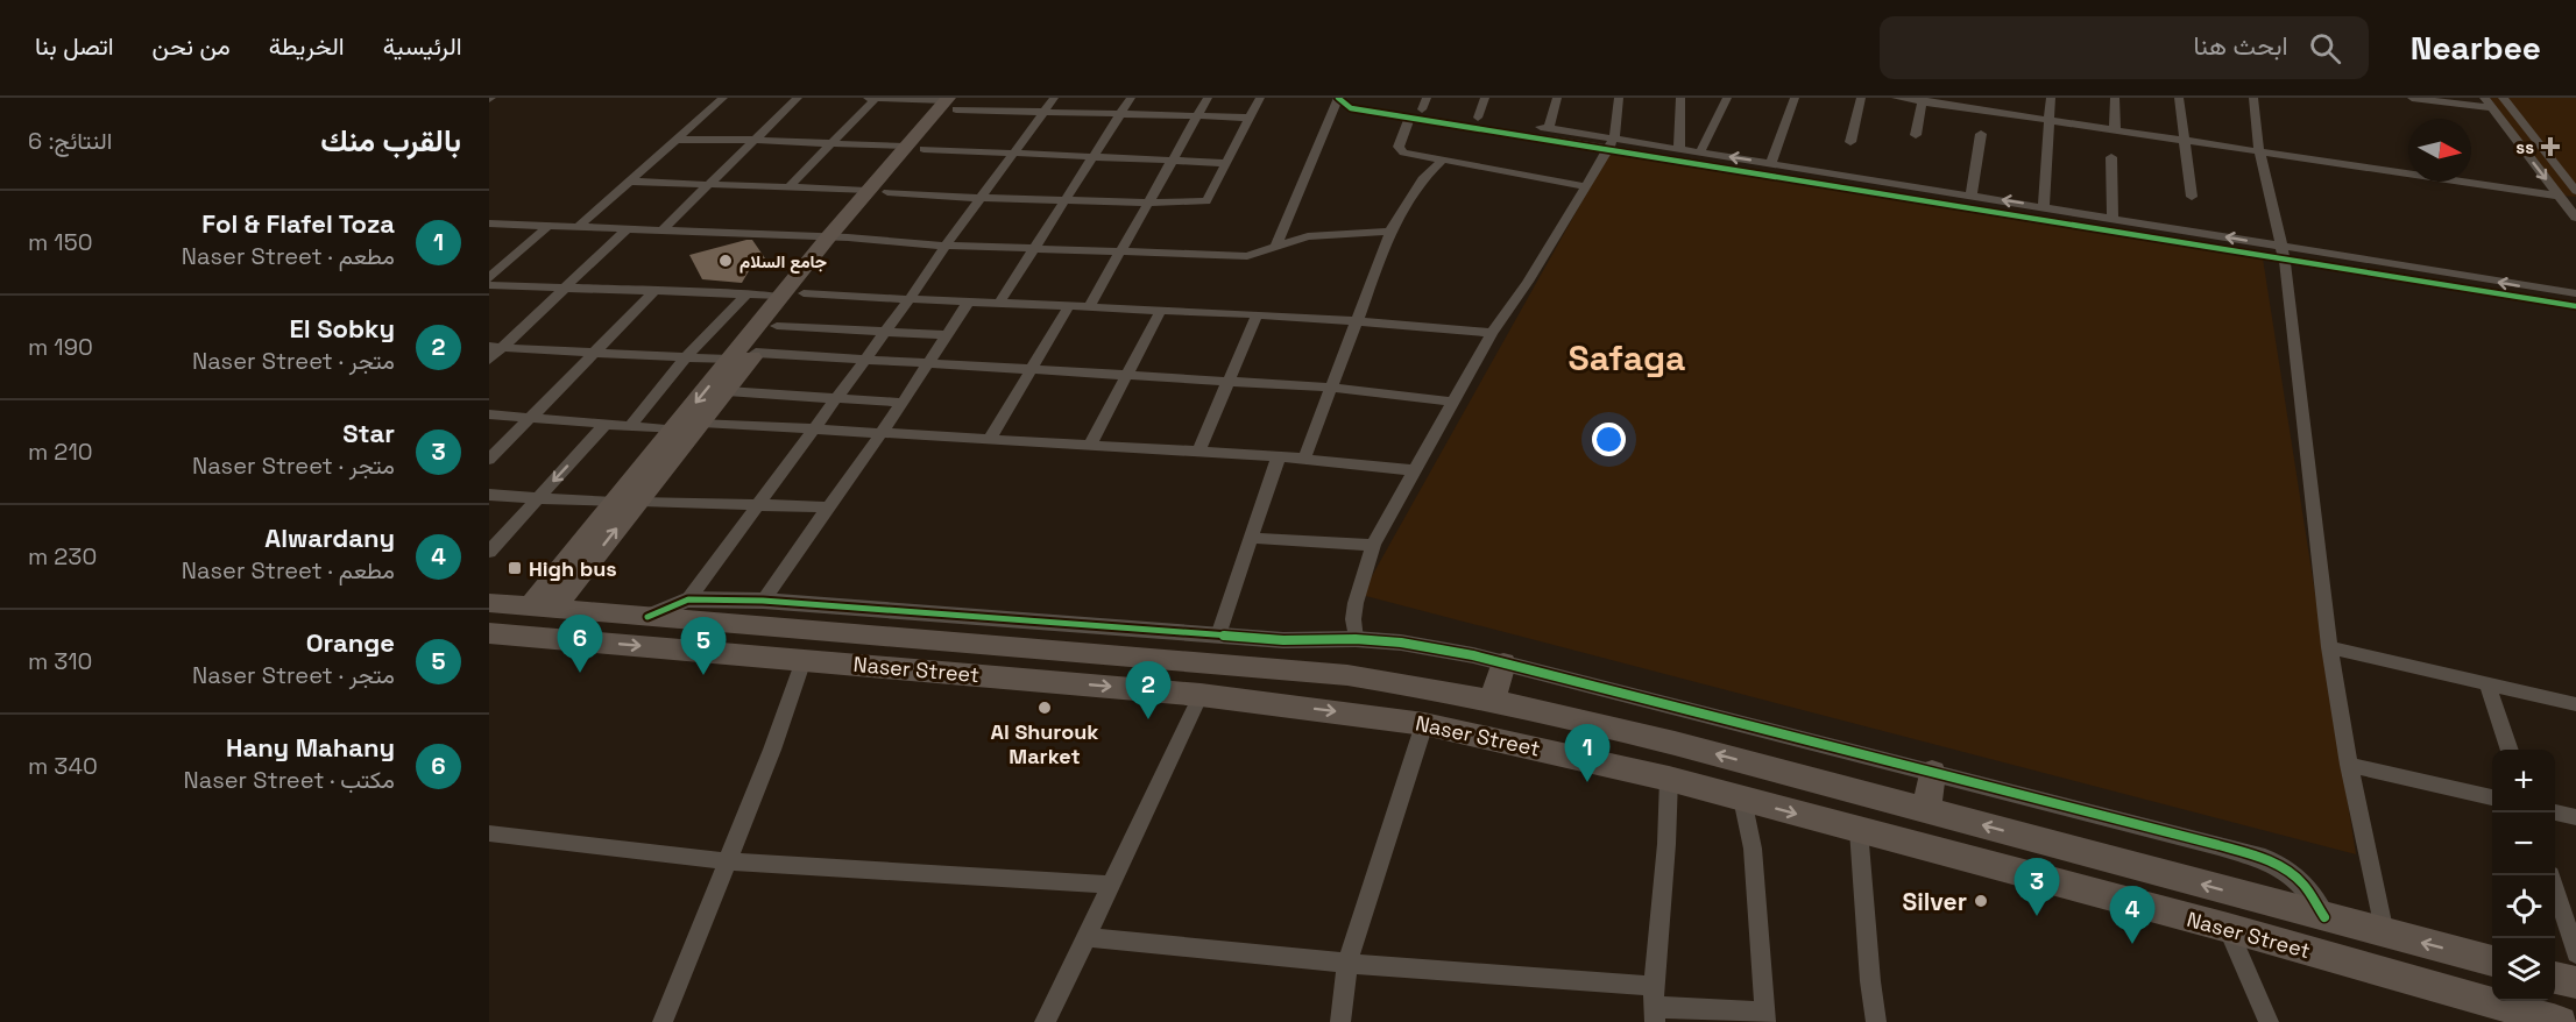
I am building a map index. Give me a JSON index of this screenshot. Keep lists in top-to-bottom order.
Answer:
{
  "streets": {
    "main road": ["Naser Street"]
  },
  "districts": ["Safaga"],
  "places": {
    "health": ["ss"],
    "other": ["جامع السلام", "Al Shurouk Market", "Silver"],
    "transit": ["High bus"]
  },
  "north": "right",
  "page": {
    "header": "Nearbee",
    "search": "ابحث هنا",
    "nav": [
      "الرئيسية",
      "الخريطة",
      "من نحن",
      "اتصل بنا"
    ],
    "heading": ["بالقرب منك", "النتائج: 6"],
    "list": [
      {
        "mark": "1",
        "name": "Fol & Flafel Toza",
        "note": "مطعم · Naser Street",
        "value": "150 m"
      },
      {
        "mark": "2",
        "name": "El Sobky",
        "note": "متجر · Naser Street",
        "value": "190 m"
      },
      {
        "mark": "3",
        "name": "Star",
        "note": "متجر · Naser Street",
        "value": "210 m"
      },
      {
        "mark": "4",
        "name": "Alwardany",
        "note": "مطعم · Naser Street",
        "value": "230 m"
      },
      {
        "mark": "5",
        "name": "Orange",
        "note": "متجر · Naser Street",
        "value": "310 m"
      },
      {
        "mark": "6",
        "name": "Hany Mahany",
        "note": "مكتب · Naser Street",
        "value": "340 m"
      }
    ],
    "pins": [
      "6",
      "5",
      "2",
      "1",
      "3",
      "4"
    ],
    "map_buttons": ["+", "−"]
  }
}
